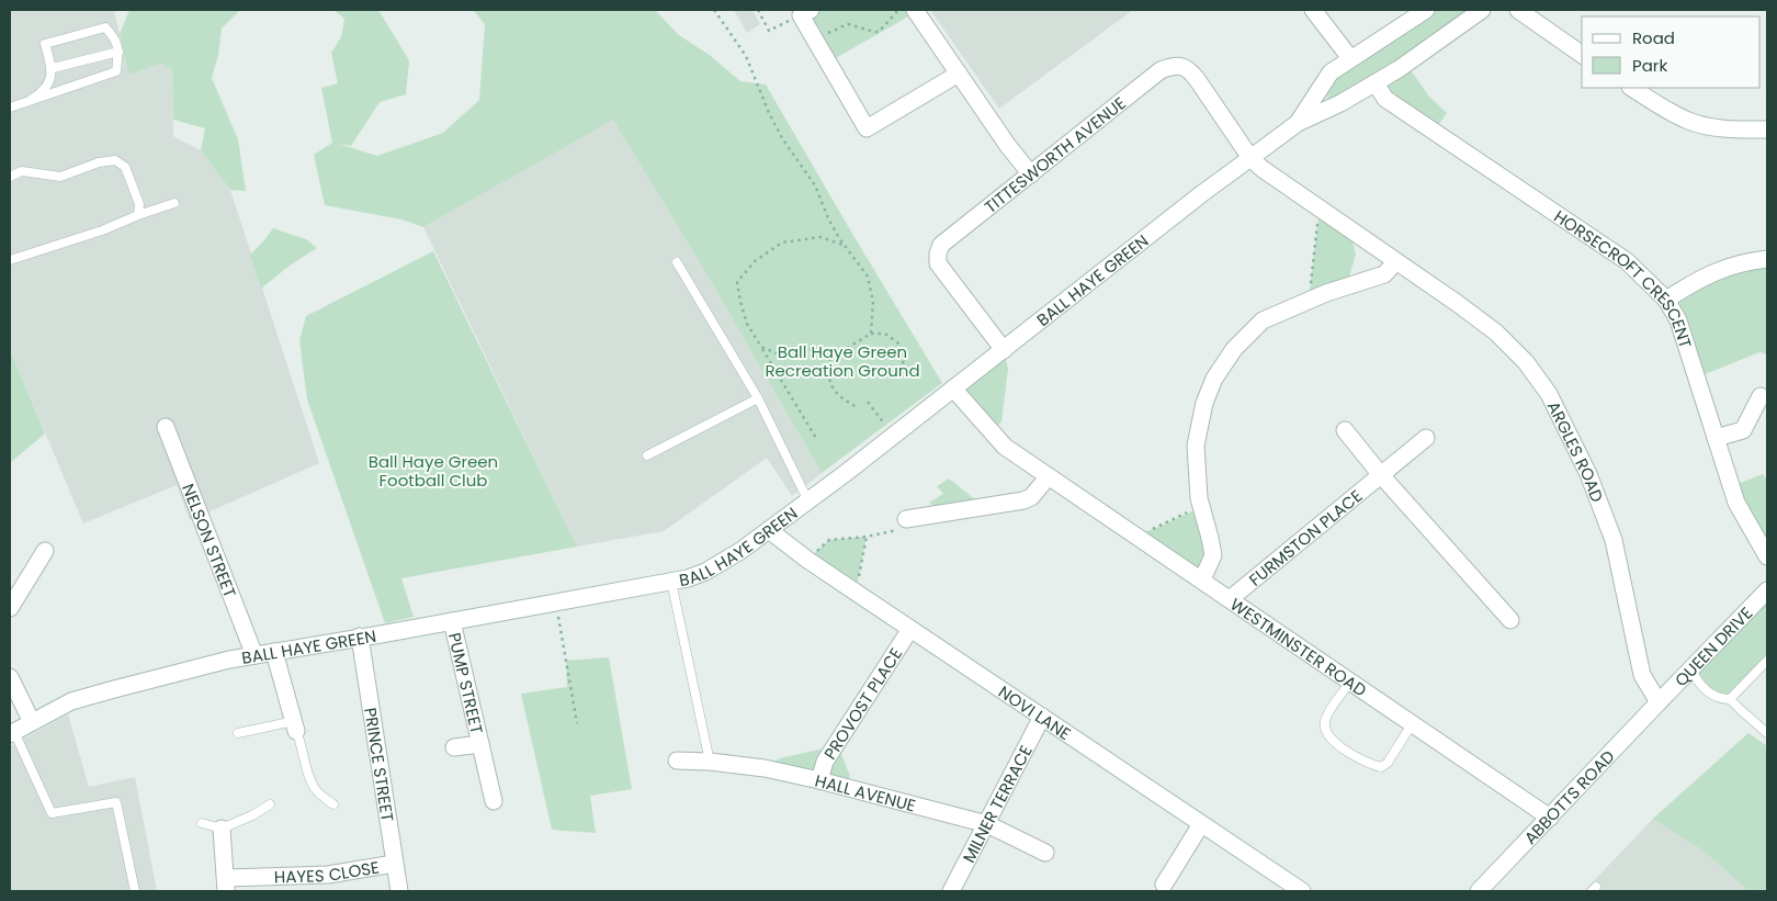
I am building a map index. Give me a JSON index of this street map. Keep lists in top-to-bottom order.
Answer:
{
  "streets": {
    "street": [
      "TITTESWORTH AVENUE",
      "BALL HAYE GREEN",
      "HORSECROFT CRESCENT",
      "ARGLES ROAD",
      "FURMSTON PLACE",
      "NELSON STREET",
      "QUEEN DRIVE",
      "WESTMINSTER ROAD",
      "PUMP STREET",
      "PROVOST PLACE",
      "NOVI LANE",
      "PRINCE STREET",
      "HALL AVENUE",
      "ABBOTTS ROAD",
      "MILNER TERRACE",
      "HAYES CLOSE"
    ]
  },
  "crossings": [
    ["TITTESWORTH AVENUE", "BALL HAYE GREEN"],
    ["TITTESWORTH AVENUE", "ARGLES ROAD"],
    ["BALL HAYE GREEN", "ARGLES ROAD"],
    ["BALL HAYE GREEN", "NELSON STREET"],
    ["BALL HAYE GREEN", "WESTMINSTER ROAD"],
    ["BALL HAYE GREEN", "PUMP STREET"],
    ["BALL HAYE GREEN", "NOVI LANE"],
    ["BALL HAYE GREEN", "PRINCE STREET"],
    ["ARGLES ROAD", "QUEEN DRIVE"],
    ["ARGLES ROAD", "ABBOTTS ROAD"],
    ["FURMSTON PLACE", "WESTMINSTER ROAD"],
    ["QUEEN DRIVE", "ABBOTTS ROAD"],
    ["WESTMINSTER ROAD", "ABBOTTS ROAD"],
    ["PROVOST PLACE", "NOVI LANE"],
    ["PROVOST PLACE", "HALL AVENUE"],
    ["NOVI LANE", "MILNER TERRACE"],
    ["PRINCE STREET", "HAYES CLOSE"],
    ["HALL AVENUE", "MILNER TERRACE"]
  ],
  "parks": ["Ball Haye Green Recreation Ground", "Ball Haye Green Football Club"],
  "legend": ["Road", "Park"]
}
